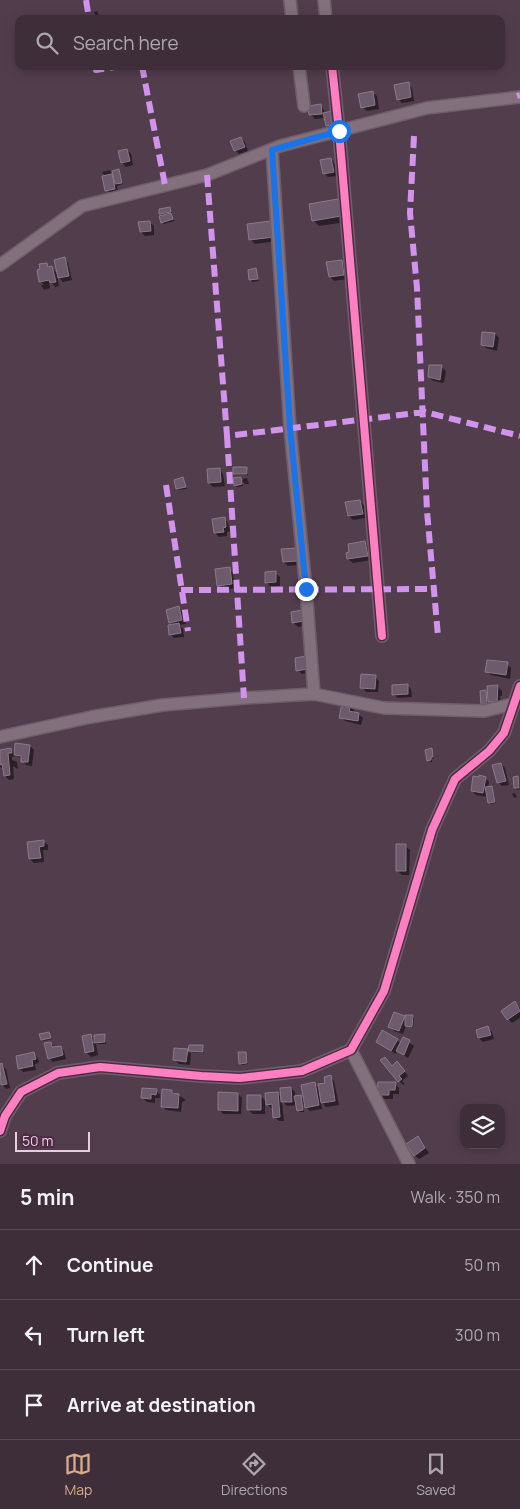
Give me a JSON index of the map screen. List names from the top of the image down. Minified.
{"scale_bar":"50 m","page":{"search":"Search here","scale":"50 m","heading":["5 min","Walk · 350 m"],"list":[["Continue","50 m"],["Turn left","300 m"],"Arrive at destination"],"nav":["Map","Directions","Saved"]}}
